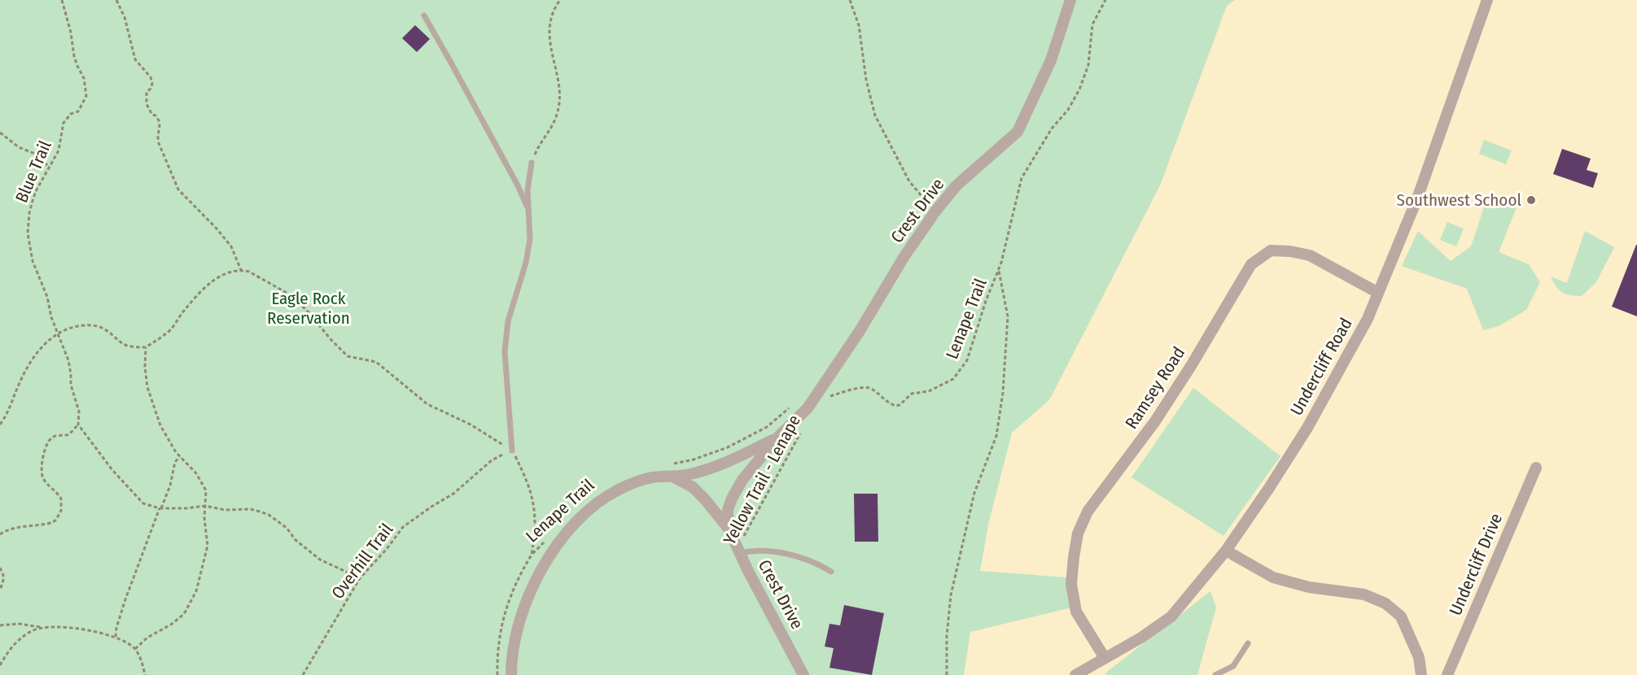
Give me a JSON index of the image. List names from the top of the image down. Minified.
{"streets":{"street":["Crest Drive","Undercliff Road","Ramsey Road","Undercliff Drive"],"path":["Blue Trail","Lenape Trail","Yellow Trail - Lenape","Overhill Trail"]},"crossings":[["Crest Drive","Lenape Trail"],["Lenape Trail","Overhill Trail"],["Undercliff Road","Ramsey Road"]],"parks":["Eagle Rock Reservation"],"places":["Southwest School"]}
